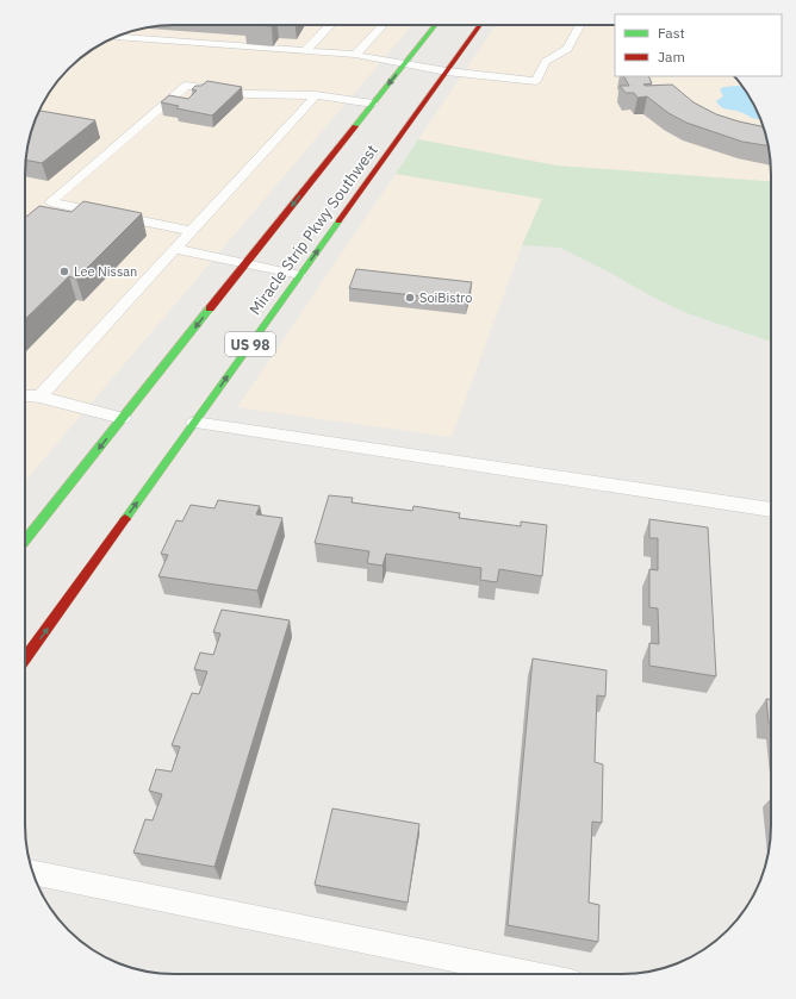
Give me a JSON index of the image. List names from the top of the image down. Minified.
{"streets":{"highway":["Miracle Strip Pkwy Southwest","US 98"]},"places":["Lee Nissan","SoiBistro"],"legend":["Fast","Jam"]}
